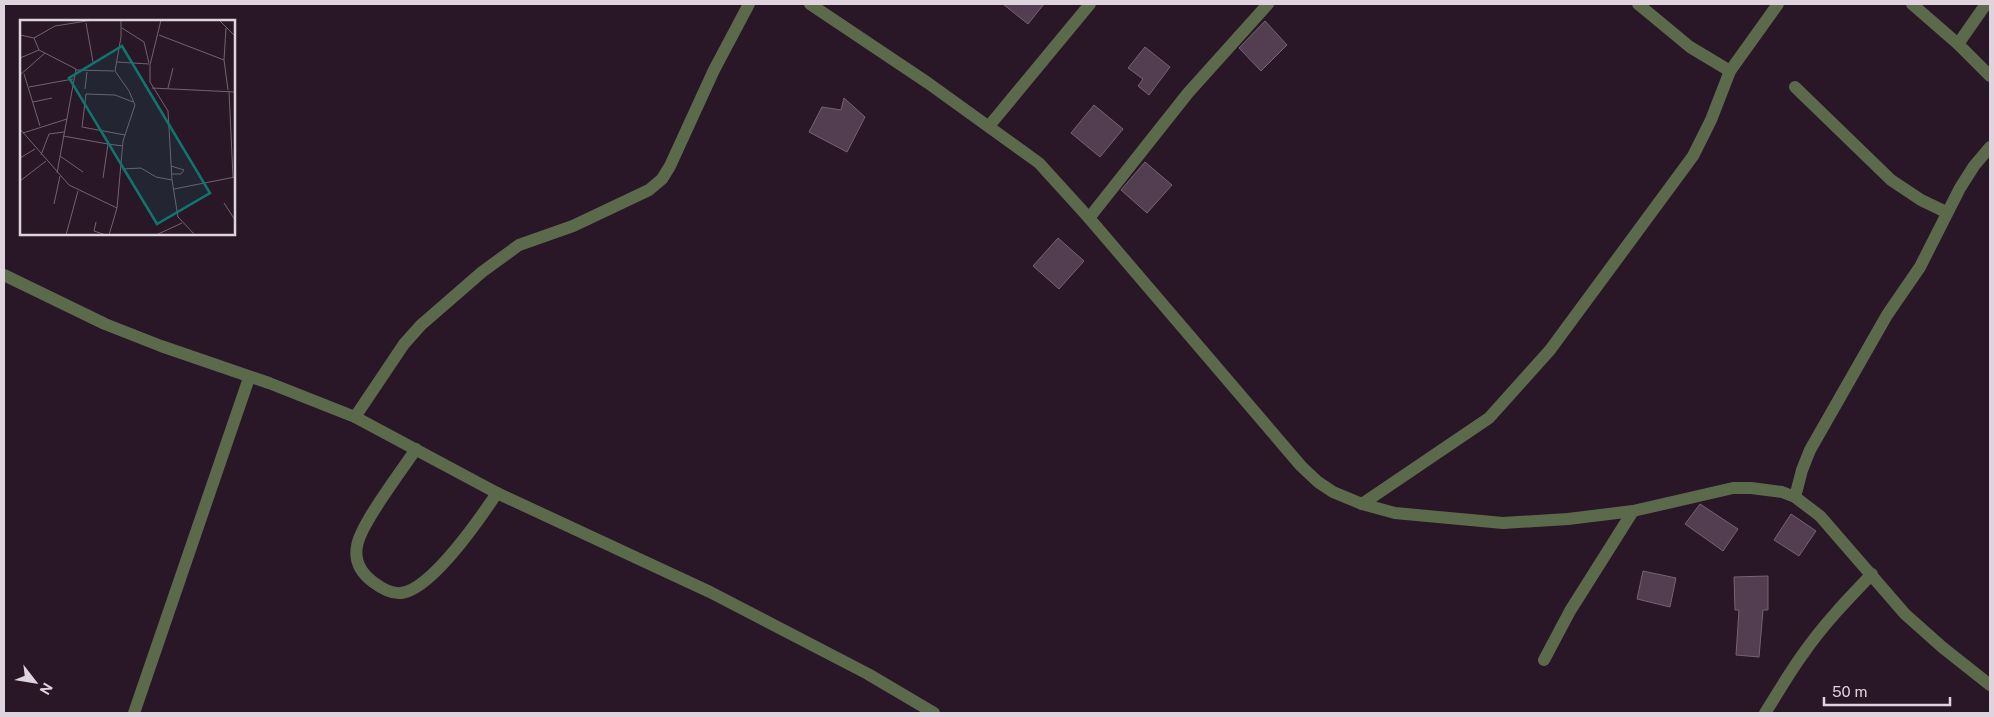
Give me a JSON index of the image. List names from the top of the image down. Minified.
{"scale_bar":"50 m","north":"bottom right"}
